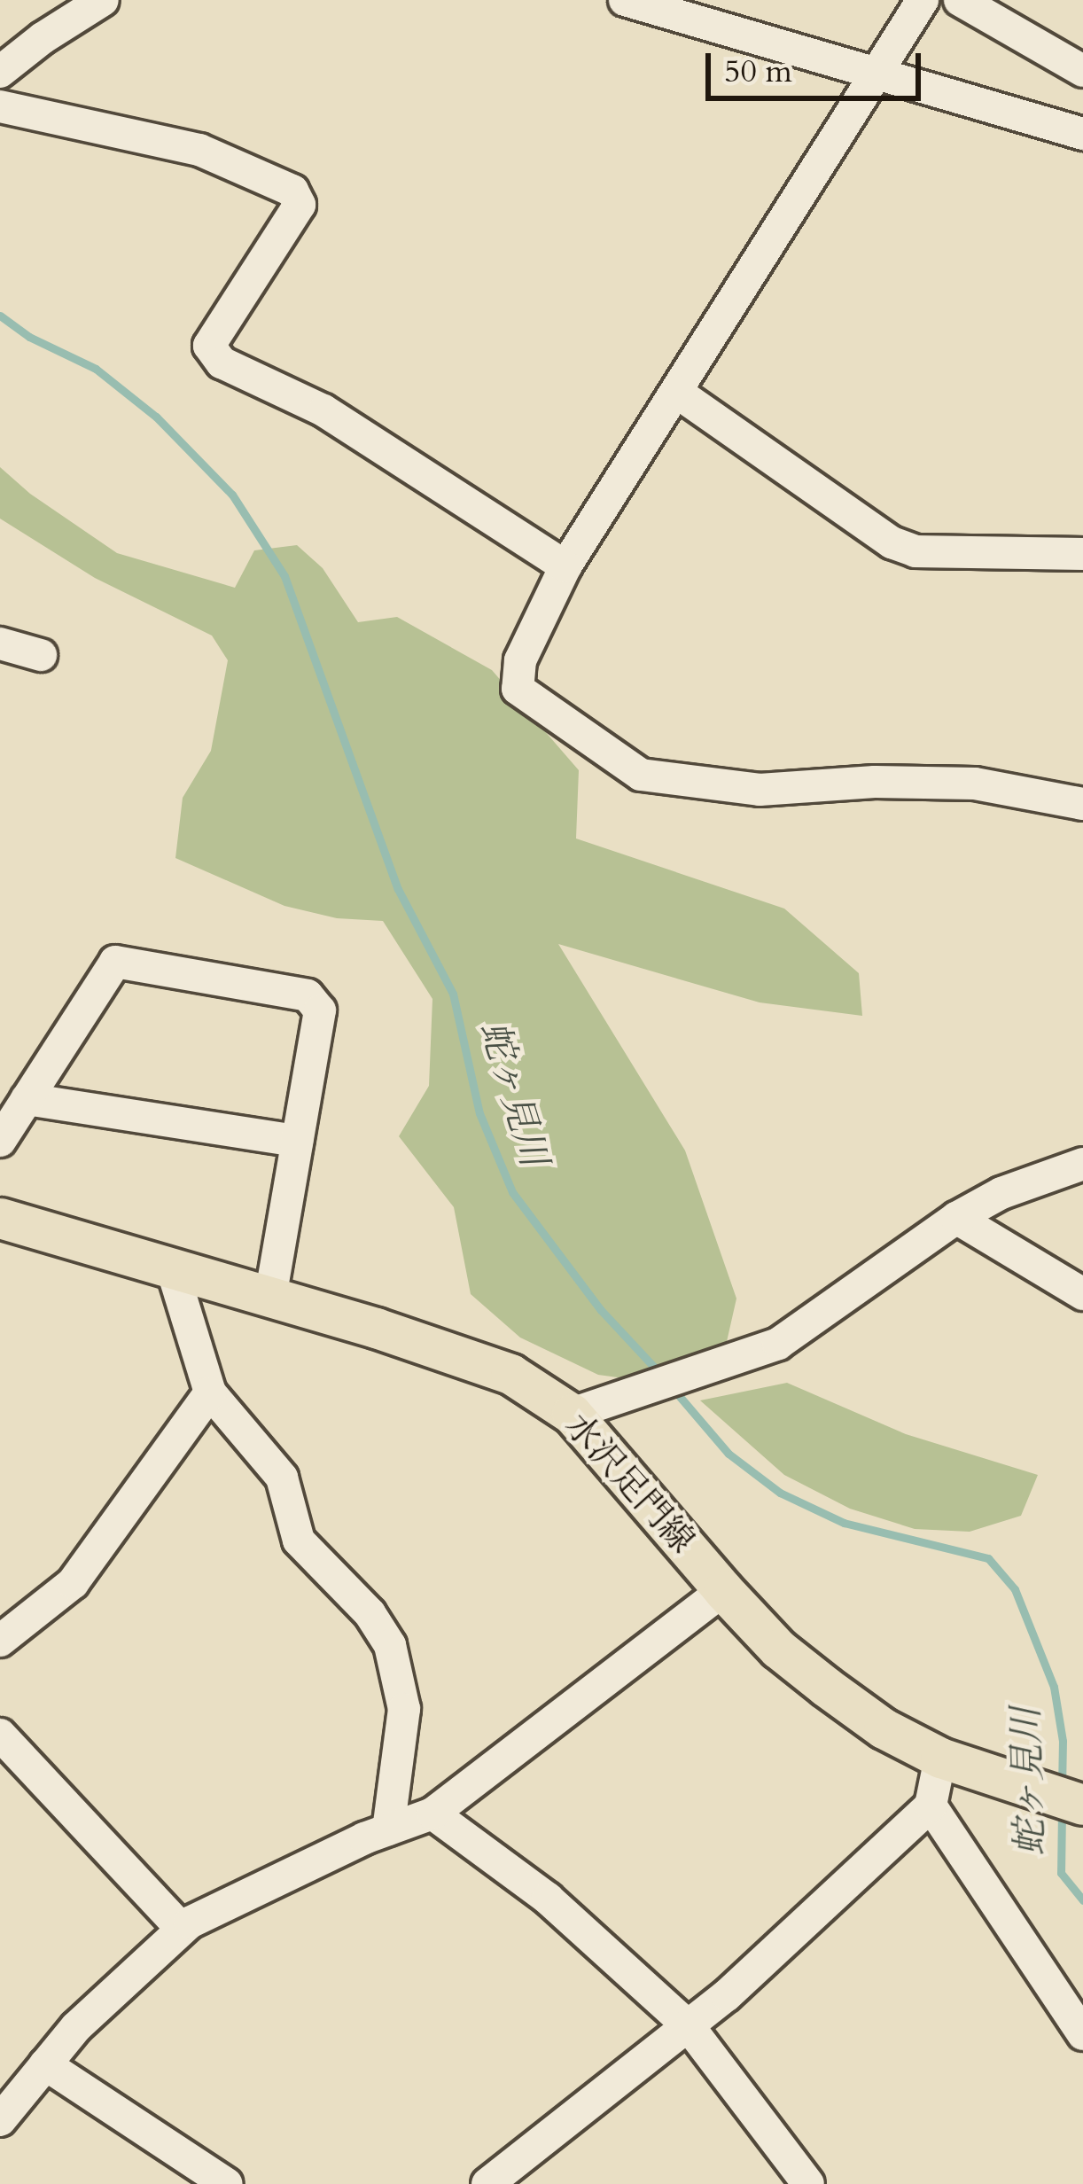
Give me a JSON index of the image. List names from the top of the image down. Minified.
{"streets":{"main road":["水沢足門線"]},"water":["蛇ヶ見川"],"scale_bar":"50 m"}
